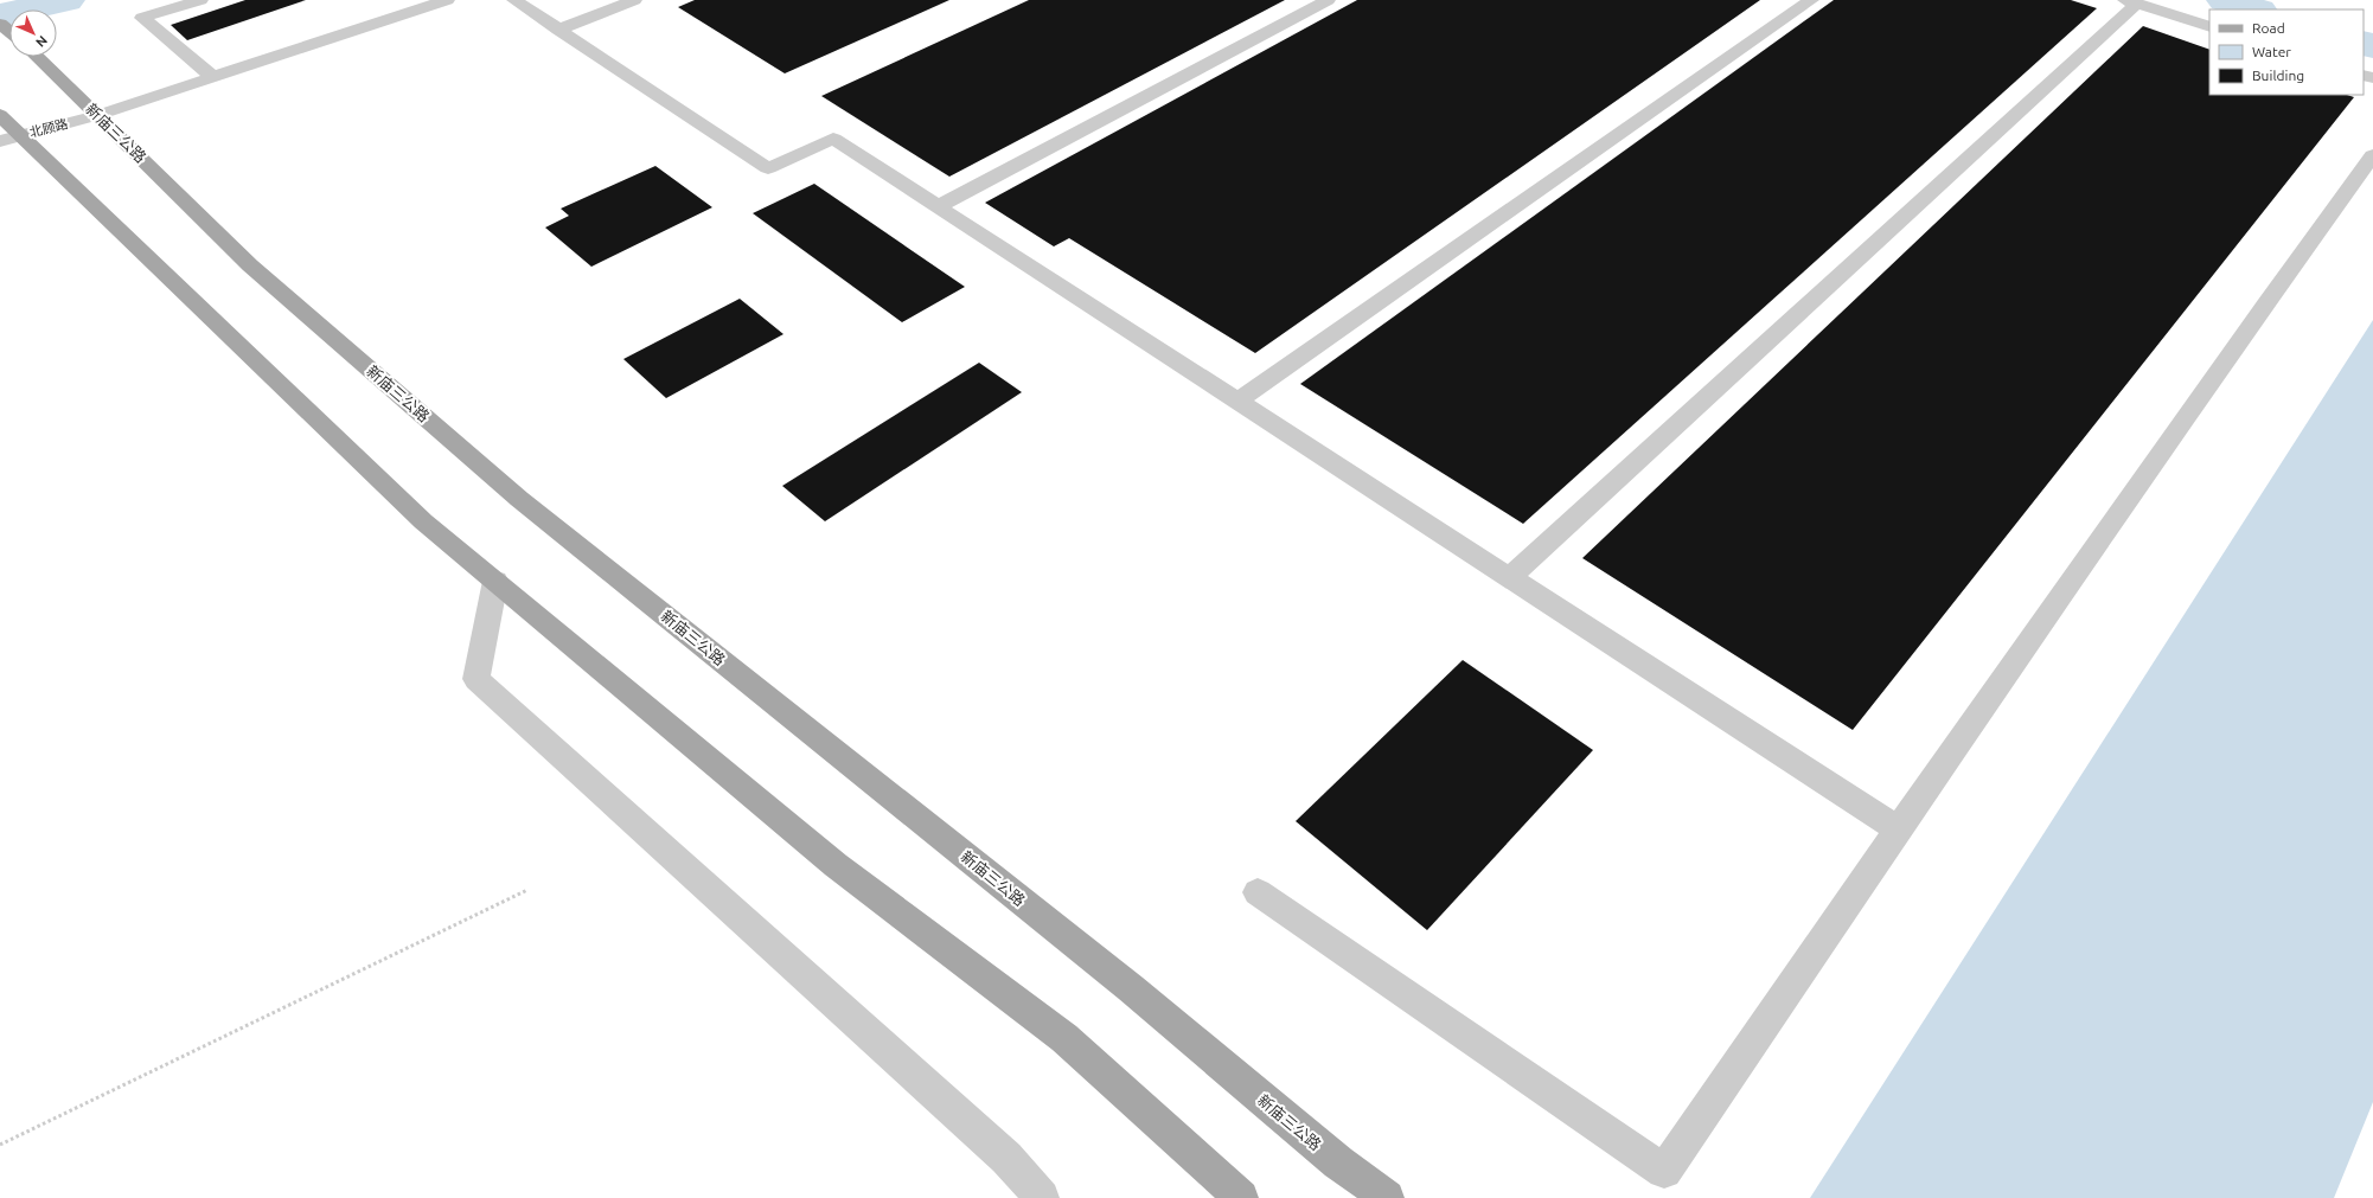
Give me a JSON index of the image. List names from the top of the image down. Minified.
{"streets":{"main road":["新庙三公路"],"street":["北顾路"]},"crossings":[["北顾路","新庙三公路"]],"legend":["Road","Water","Building"],"north":"bottom right"}
